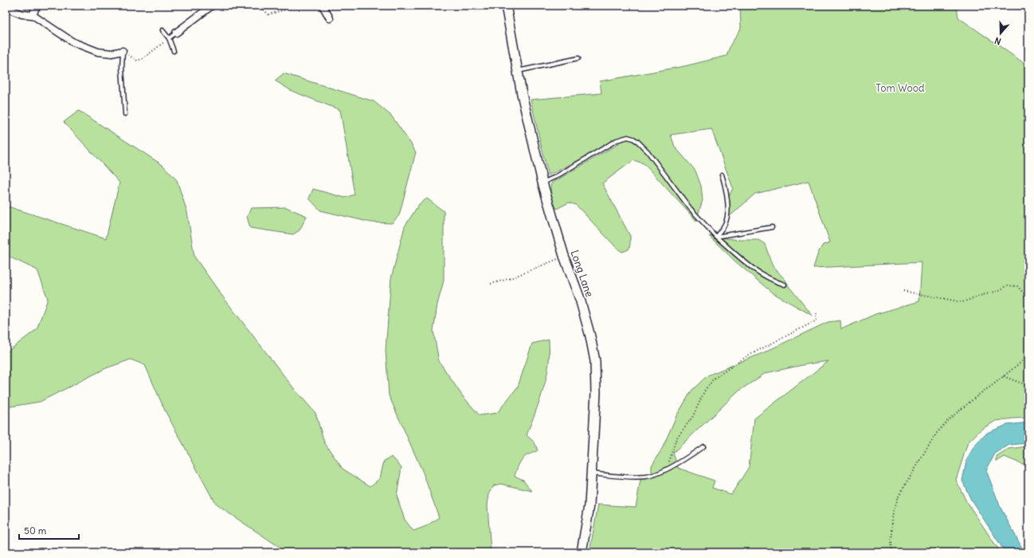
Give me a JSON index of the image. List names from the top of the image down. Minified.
{"streets":{"street":["Long Lane"]},"parks":["Tom Wood"],"scale_bar":"50 m","north":"bottom"}
